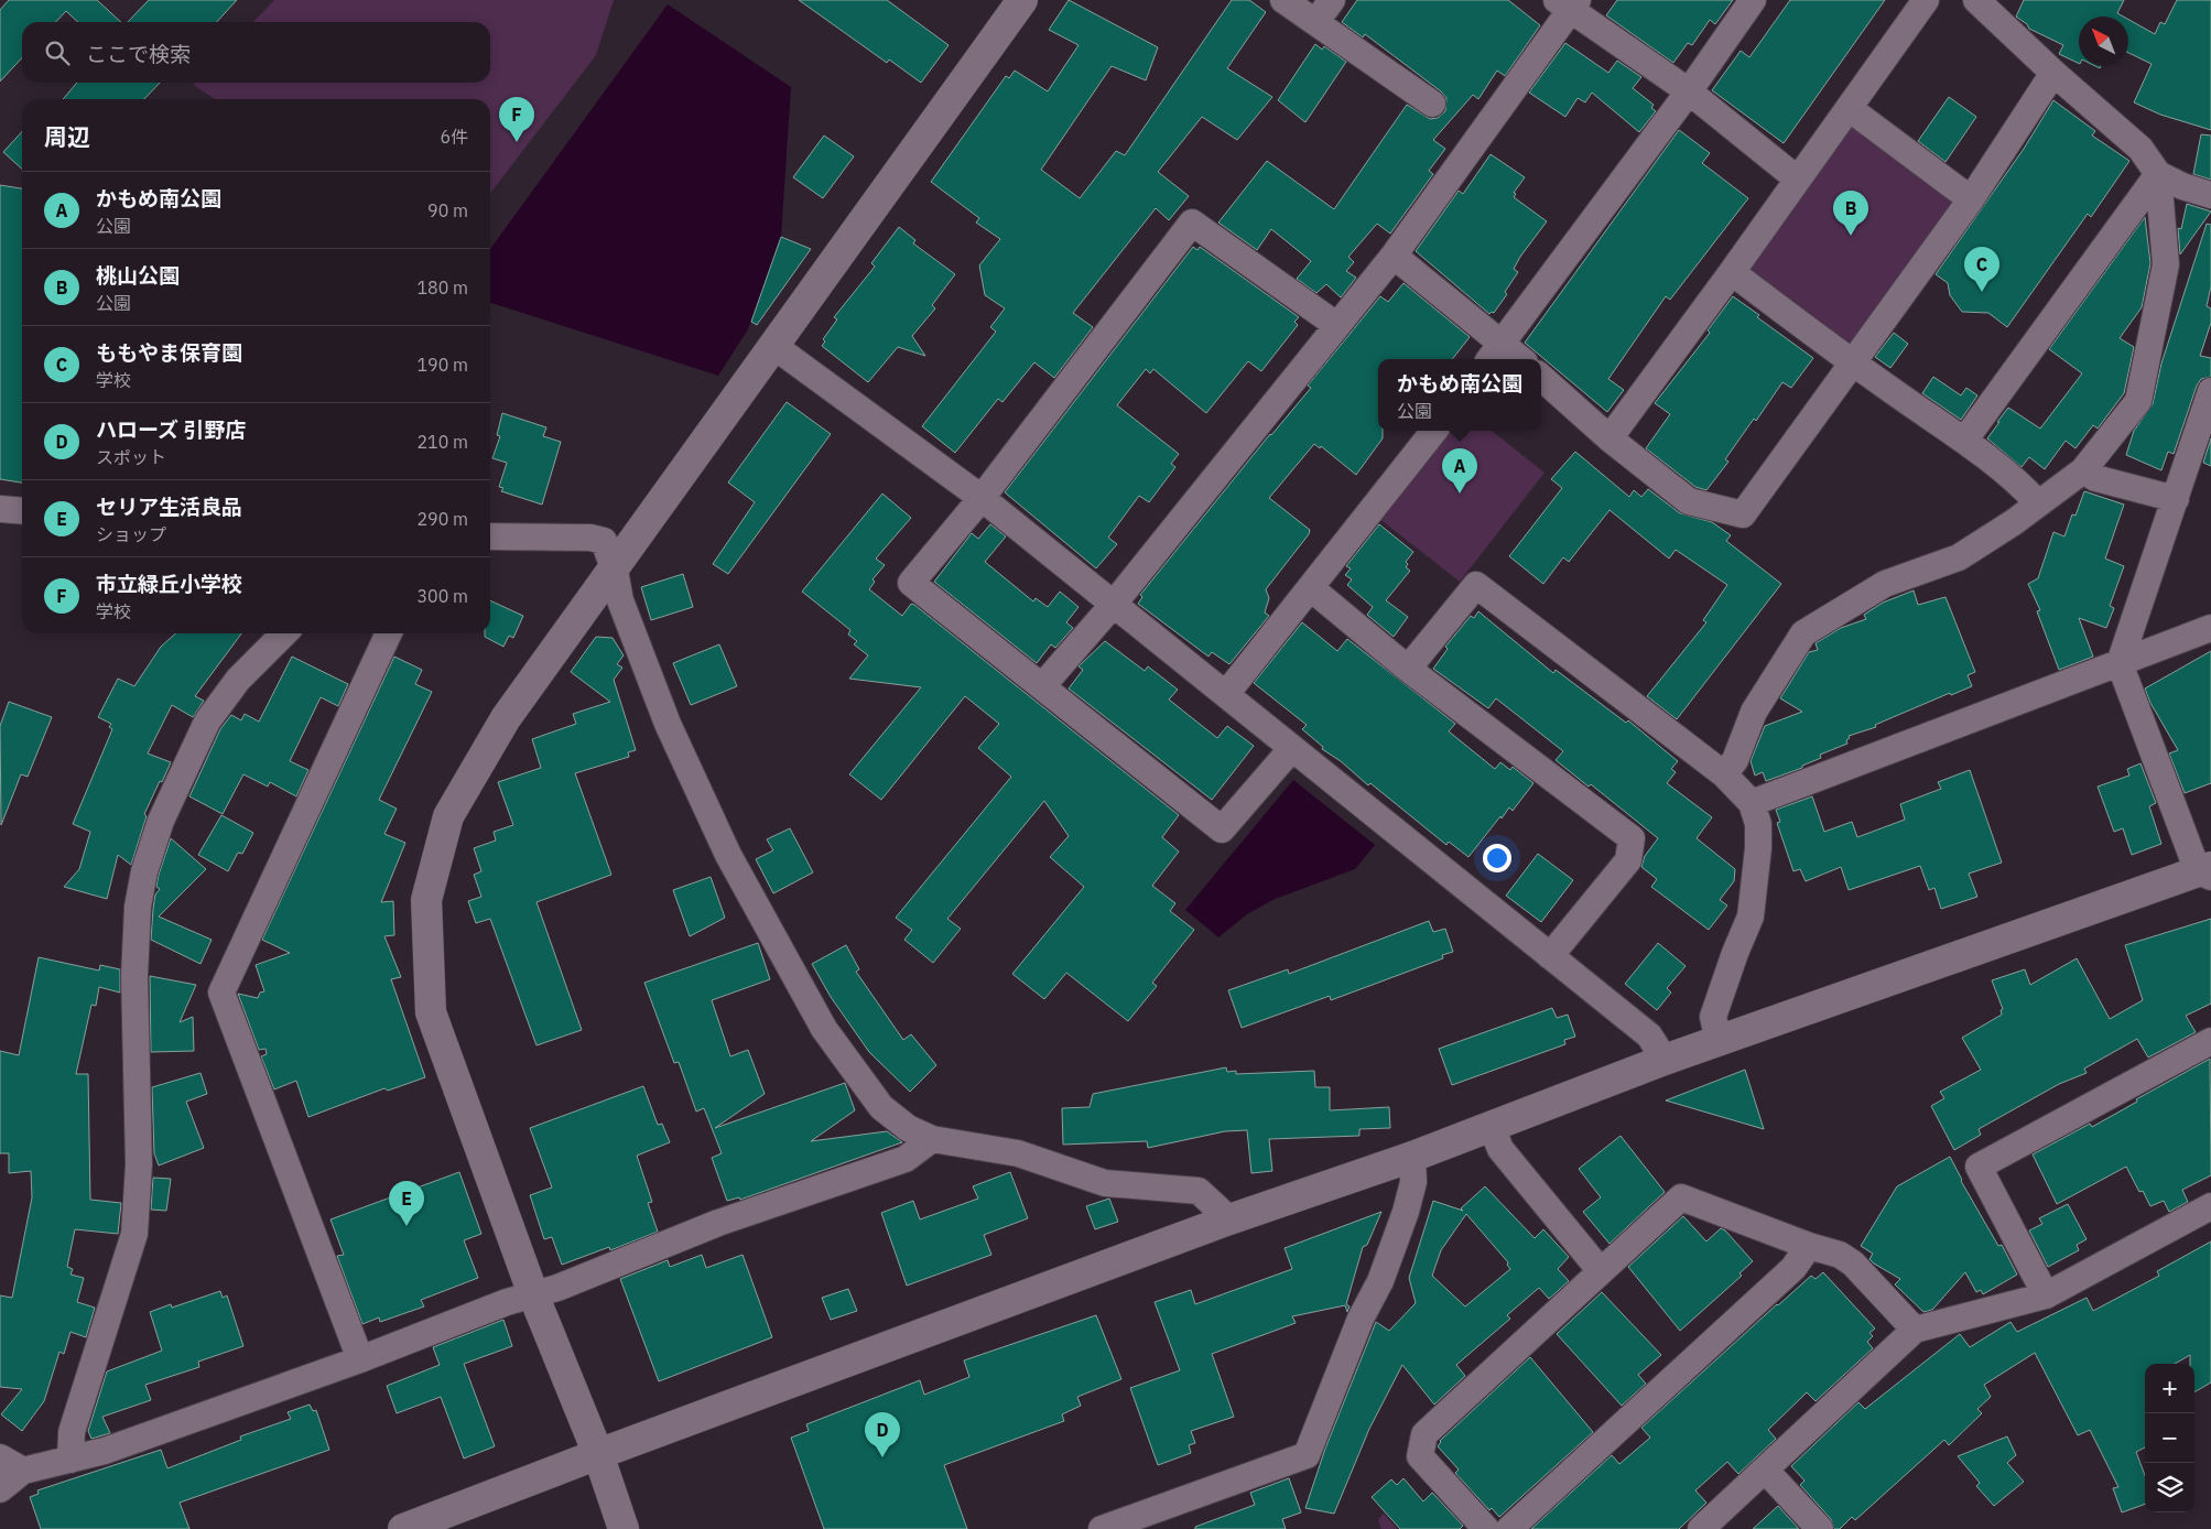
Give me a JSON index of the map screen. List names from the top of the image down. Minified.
{"north":"top left","page":{"search":"ここで検索","pins":["F","B","C","A","E","D"],"heading":["周辺","6件"],"list":[{"mark":"A","name":"かもめ南公園","note":"公園","value":"90 m"},{"mark":"B","name":"桃山公園","note":"公園","value":"180 m"},{"mark":"C","name":"ももやま保育園","note":"学校","value":"190 m"},{"mark":"D","name":"ハローズ 引野店","note":"スポット","value":"210 m"},{"mark":"E","name":"セリア生活良品","note":"ショップ","value":"290 m"},{"mark":"F","name":"市立緑丘小学校","note":"学校","value":"300 m"}],"popup":["かもめ南公園","公園"],"map_buttons":["+","−"]}}
